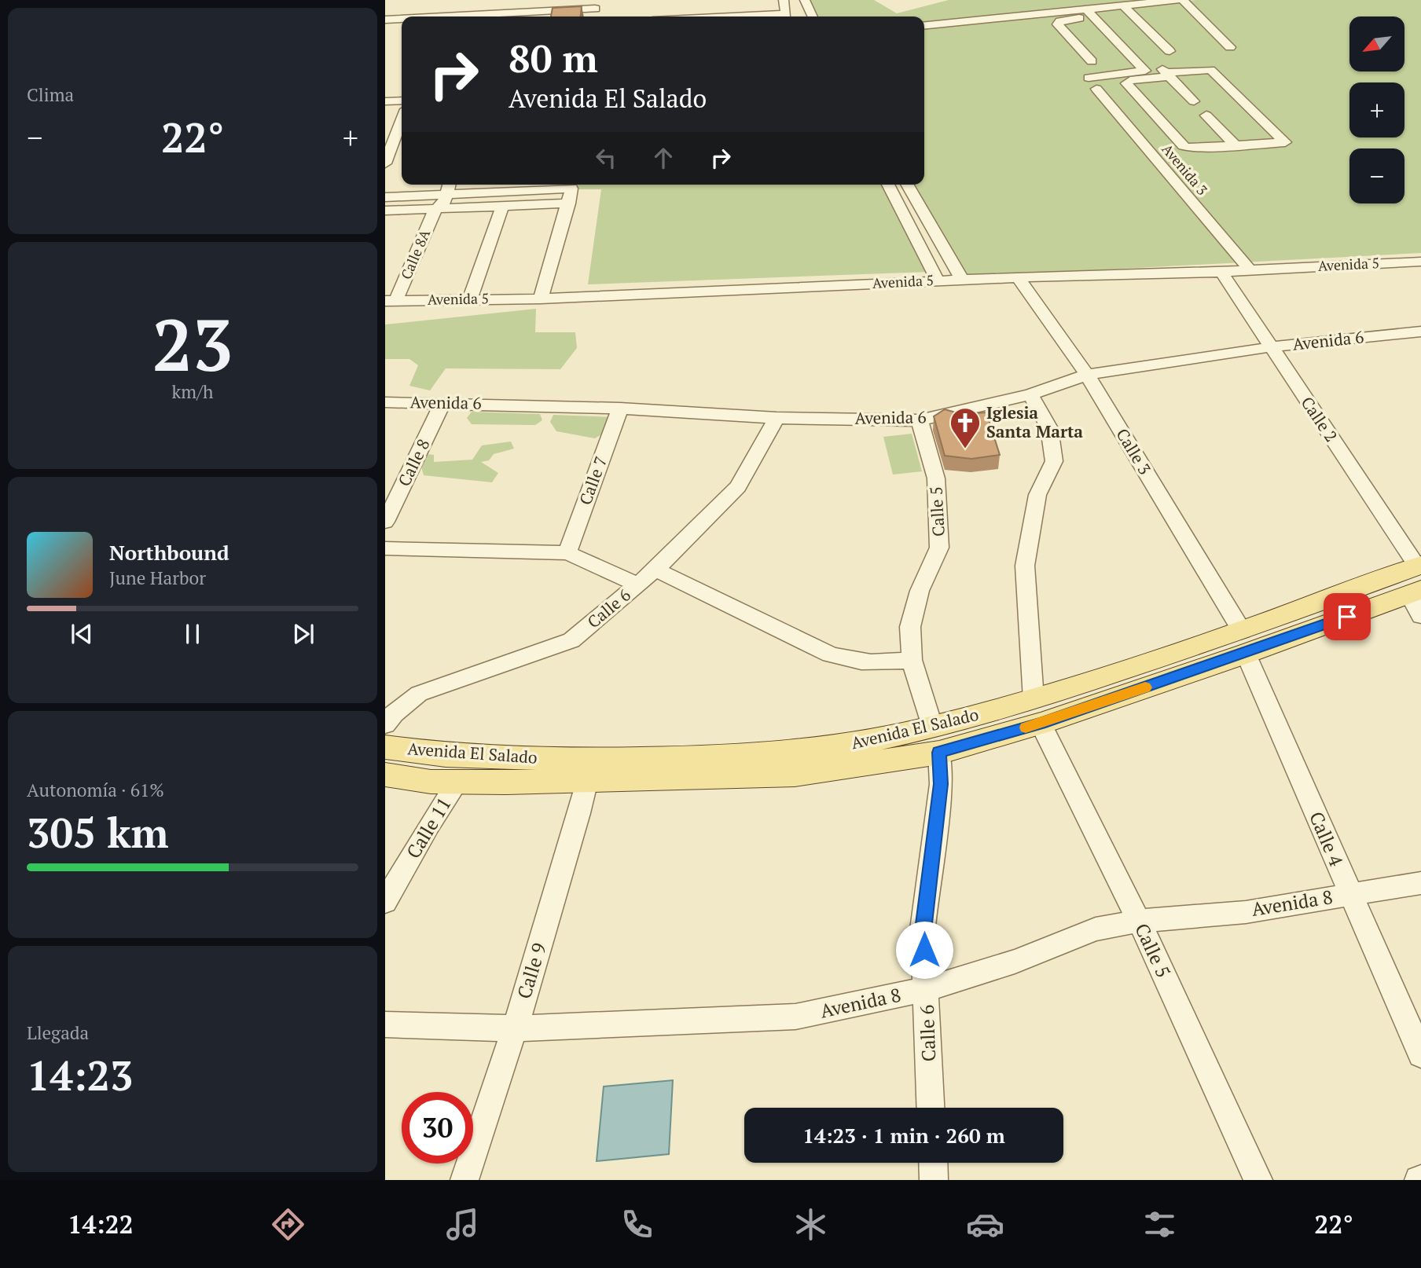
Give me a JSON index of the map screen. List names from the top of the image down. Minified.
{"streets":{"main road":["Avenida El Salado"],"street":["Avenida 3","Calle 8A","Avenida 5","Avenida 6","Calle 2","Calle 3","Calle 8","Calle 7","Calle 5","Calle 6","Calle 11","Calle 4","Avenida 8","Calle 9"]},"crossings":[["Avenida 3","Avenida 5"],["Calle 8A","Avenida 5"],["Avenida 5","Calle 2"],["Avenida 5","Calle 3"],["Avenida 6","Calle 2"],["Avenida 6","Calle 3"],["Avenida 6","Calle 8"],["Avenida 6","Calle 7"],["Avenida 6","Calle 5"],["Avenida 6","Calle 6"],["Calle 2","Avenida El Salado"],["Calle 3","Avenida El Salado"],["Calle 3","Calle 4"],["Calle 5","Calle 6"],["Calle 5","Avenida El Salado"],["Calle 5","Avenida 8"],["Calle 6","Avenida El Salado"],["Calle 6","Avenida 8"],["Avenida El Salado","Calle 11"],["Avenida El Salado","Calle 4"],["Avenida El Salado","Calle 9"],["Calle 4","Avenida 8"],["Avenida 8","Calle 9"]],"places":{"church":["Iglesia Santa Marta"]},"north":"bottom left","page":{"tile":["Clima",["23","km/h"],["Autonomía · 61%","305 km"],["Llegada","14:23"]],"map_buttons":["+","−"],"turn":["80 m","Avenida El Salado"],"heat":["−","22°","+"],"song":["Northbound","June Harbor"],"limit":"30","trip":"14:23 · 1 min · 260 m","tabs":["14:22","22°"]}}
